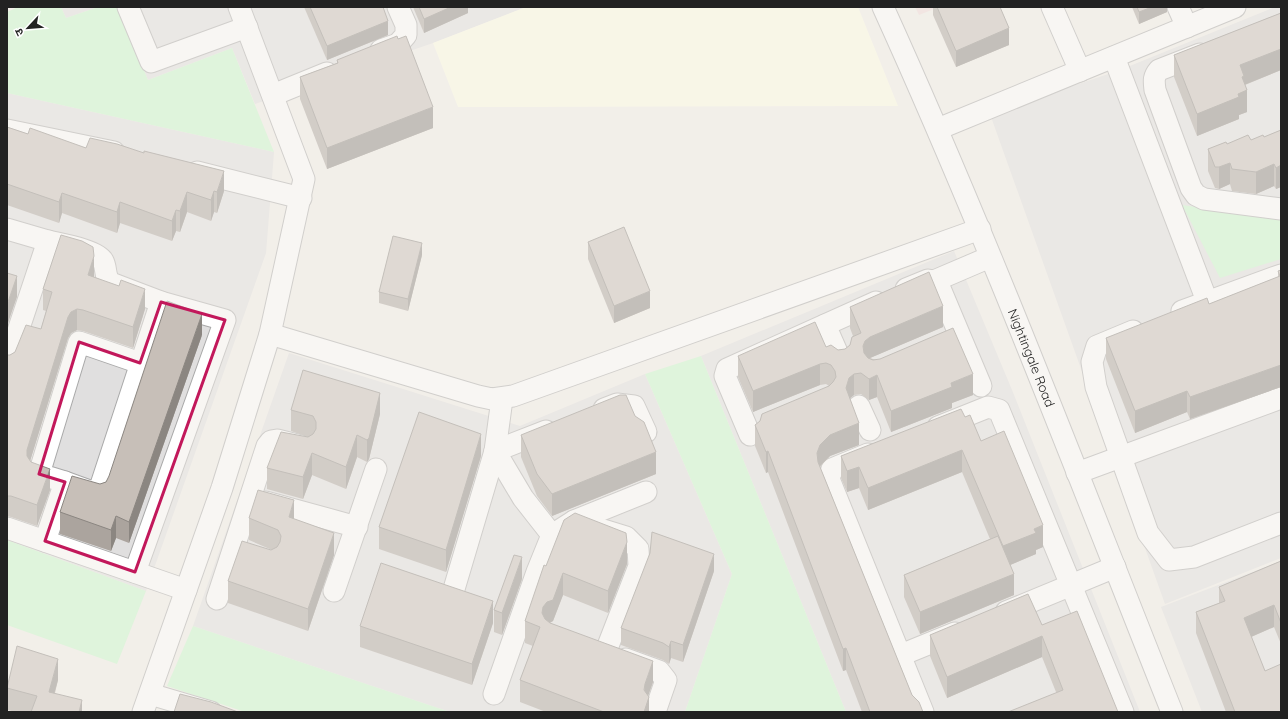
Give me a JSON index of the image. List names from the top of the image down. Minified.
{"streets":{"street":["Nightingale Road"]},"north":"bottom left"}
